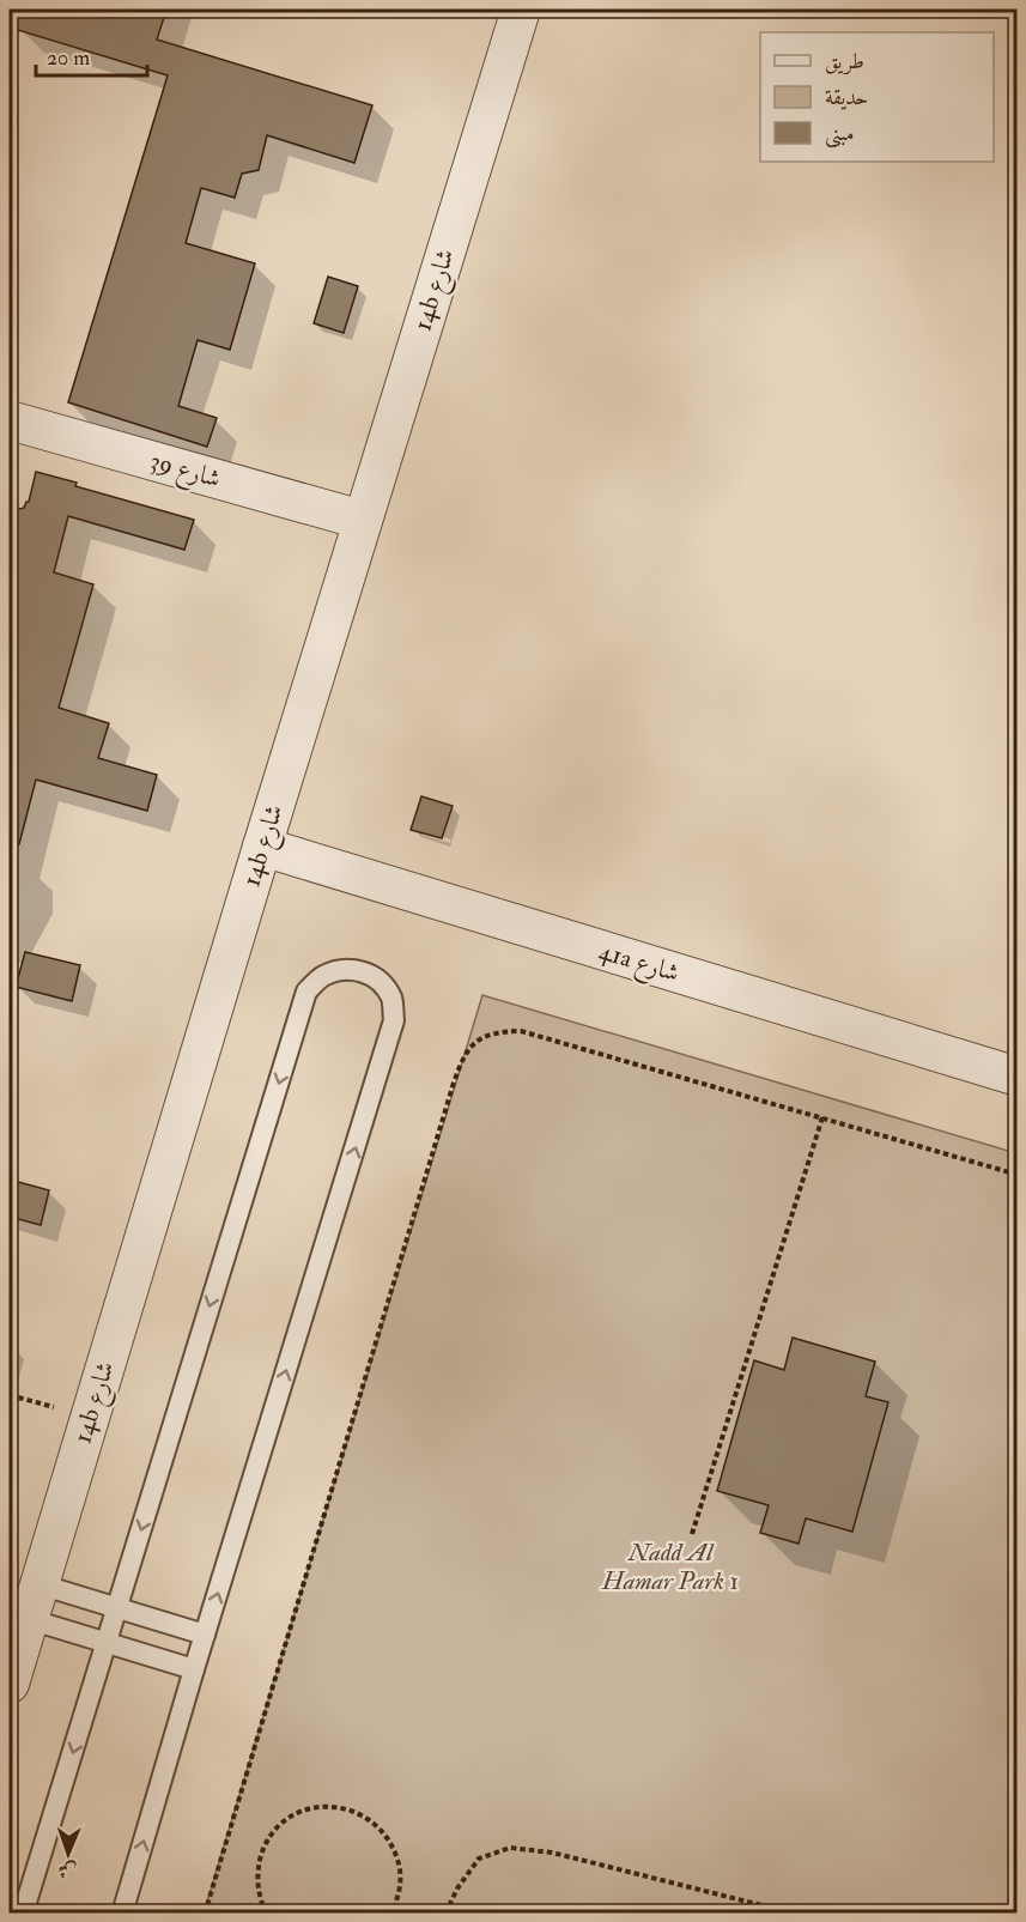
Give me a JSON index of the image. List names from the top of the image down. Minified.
{"streets":{"street":["14b شارع","شارع 39","41a شارع"]},"crossings":[["14b شارع","شارع 39"],["14b شارع","41a شارع"]],"parks":["Nadd Al Hamar Park 1"],"legend":["طريق","حديقة","مبنى"],"scale_bar":"20 m","north":"bottom"}
